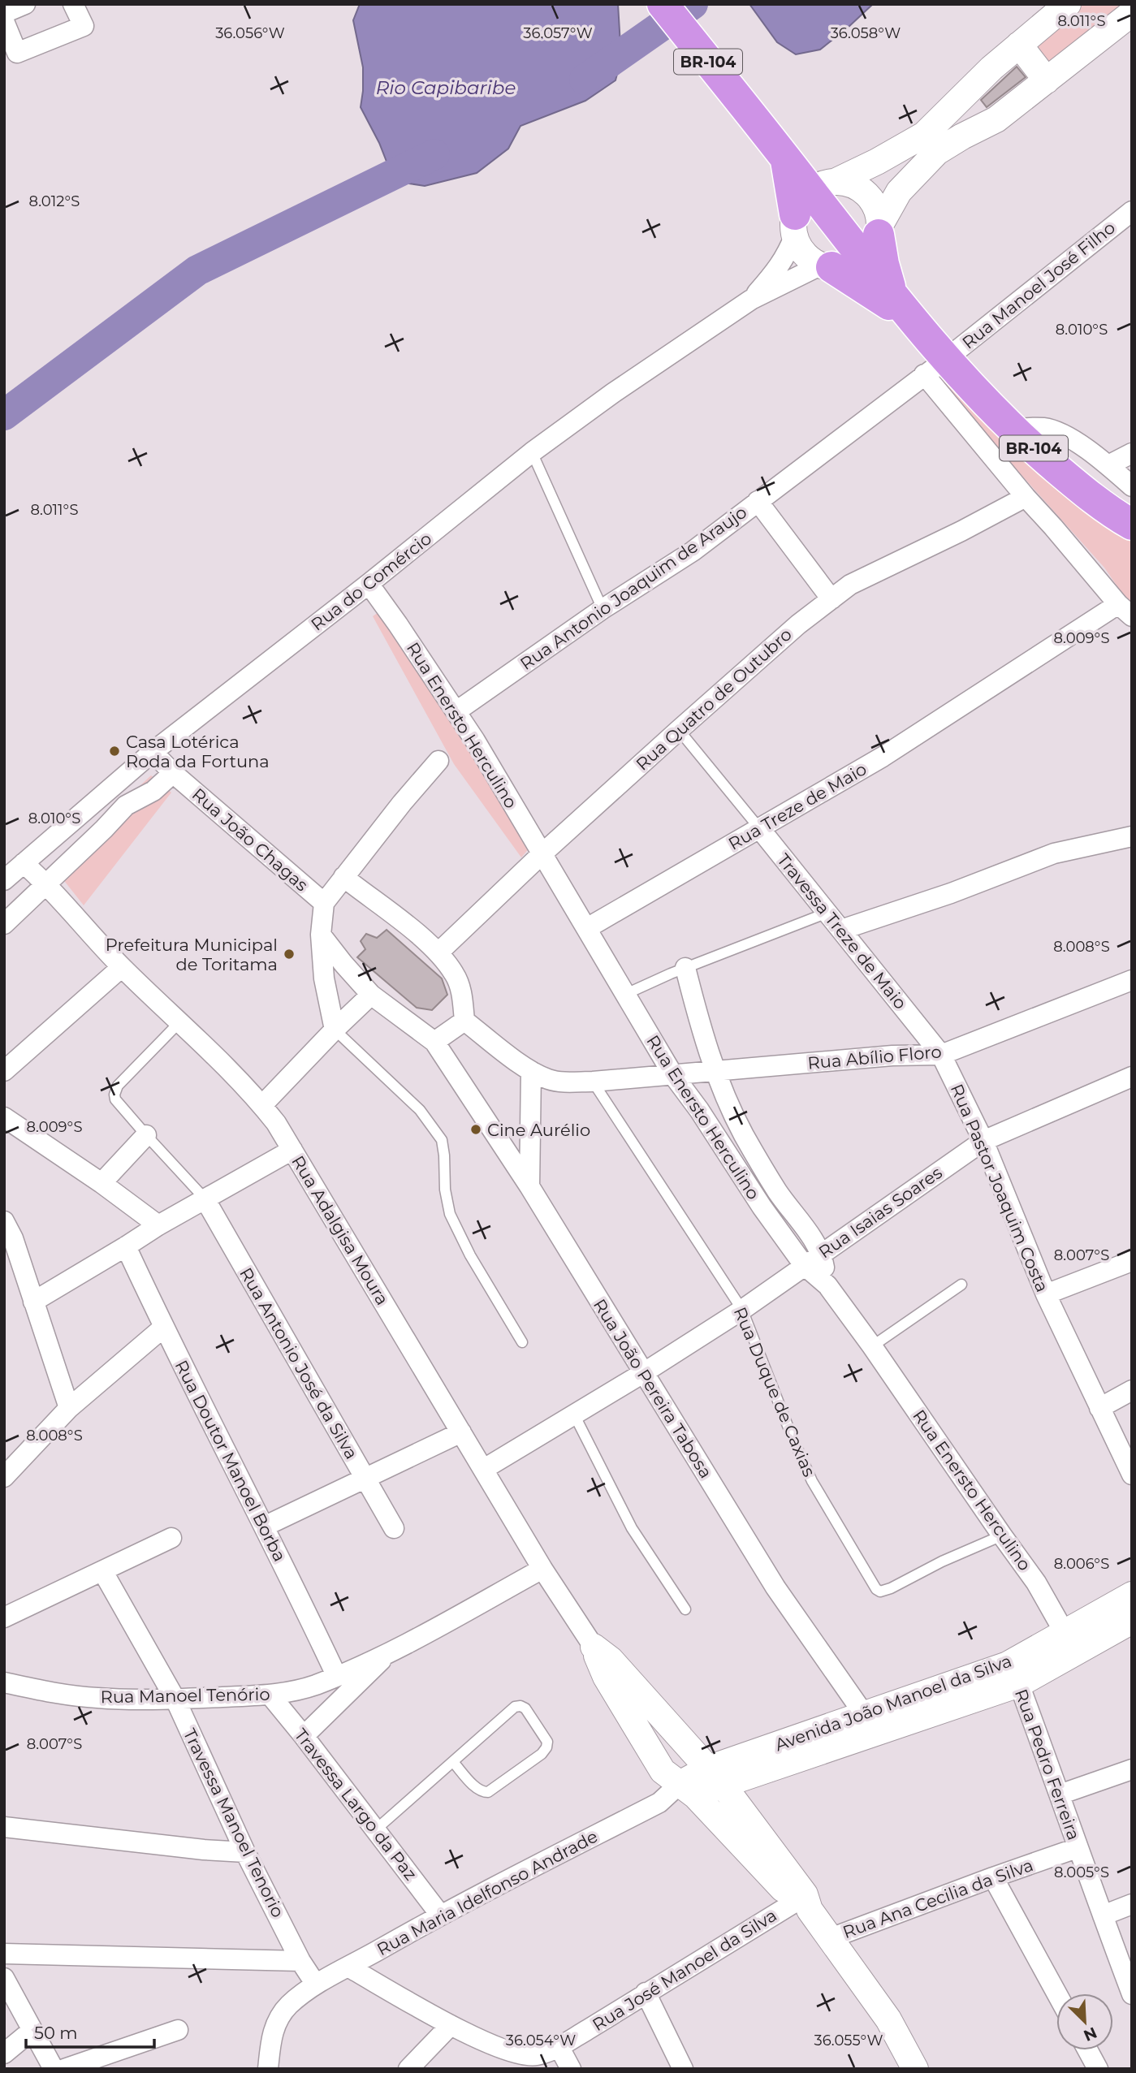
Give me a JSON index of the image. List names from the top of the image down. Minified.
{"streets":{"highway":["BR-104"],"street":["Rua Manoel José Filho","Rua do Comércio","Rua Antonio Joaquim de Araujo","Rua Quatro de Outubro","Rua Enersto Herculino","Rua Treze de Maio","Rua João Chagas","Travessa Treze de Maio","Rua Abílio Floro","Rua Pastor Joaquim Costa","Rua Isaias Soares","Rua Adalgisa Moura","Rua Antonio José da Silva","Rua João Pereira Tabosa","Rua Doutor Manoel Borba","Rua Manoel Tenório","Avenida João Manoel da Silva","Rua Pedro Ferreira","Travessa Largo da Paz","Travessa Manoel Tenorio","Rua Maria Idelfonso Andrade","Rua Ana Cecilia da Silva","Rua José Manoel da Silva"],"lane":["Rua Duque de Caxias"]},"crossings":[["BR-104","Rua Manoel José Filho"],["BR-104","Rua Antonio Joaquim de Araujo"],["Rua Manoel José Filho","Rua Antonio Joaquim de Araujo"],["Rua do Comércio","Rua Enersto Herculino"],["Rua do Comércio","Rua João Chagas"],["Rua do Comércio","Rua Adalgisa Moura"],["Rua Antonio Joaquim de Araujo","Rua Enersto Herculino"],["Rua Quatro de Outubro","Rua Enersto Herculino"],["Rua Quatro de Outubro","Travessa Treze de Maio"],["Rua Enersto Herculino","Rua Treze de Maio"],["Rua Enersto Herculino","Rua Abílio Floro"],["Rua Enersto Herculino","Rua Isaias Soares"],["Rua Enersto Herculino","Rua Duque de Caxias"],["Rua Enersto Herculino","Avenida João Manoel da Silva"],["Rua Treze de Maio","Travessa Treze de Maio"],["Travessa Treze de Maio","Rua Abílio Floro"],["Travessa Treze de Maio","Rua Pastor Joaquim Costa"],["Rua Abílio Floro","Rua Pastor Joaquim Costa"],["Rua Abílio Floro","Rua Duque de Caxias"],["Rua Pastor Joaquim Costa","Rua Isaias Soares"],["Rua Isaias Soares","Rua Adalgisa Moura"],["Rua Isaias Soares","Rua João Pereira Tabosa"],["Rua Isaias Soares","Rua Duque de Caxias"],["Rua Adalgisa Moura","Rua Manoel Tenório"],["Rua João Pereira Tabosa","Avenida João Manoel da Silva"],["Rua Doutor Manoel Borba","Rua Manoel Tenório"],["Rua Manoel Tenório","Travessa Largo da Paz"],["Rua Manoel Tenório","Travessa Manoel Tenorio"],["Avenida João Manoel da Silva","Rua Pedro Ferreira"],["Avenida João Manoel da Silva","Rua Maria Idelfonso Andrade"],["Rua Pedro Ferreira","Rua Ana Cecilia da Silva"],["Travessa Largo da Paz","Rua Maria Idelfonso Andrade"],["Travessa Manoel Tenorio","Rua Maria Idelfonso Andrade"],["Rua Maria Idelfonso Andrade","Rua José Manoel da Silva"]],"water":["Rio Capibaribe"],"places":["Casa Lotérica Roda da Fortuna","Prefeitura Municipal de Toritama","Cine Aurélio"],"scale_bar":"50 m","north":"bottom right","coordinates":["8.011°S","36.056°W","36.057°W","36.058°W","8.012°S","8.010°S","8.009°S","8.008°S","8.007°S","8.006°S","8.005°S","36.054°W","36.055°W"]}
